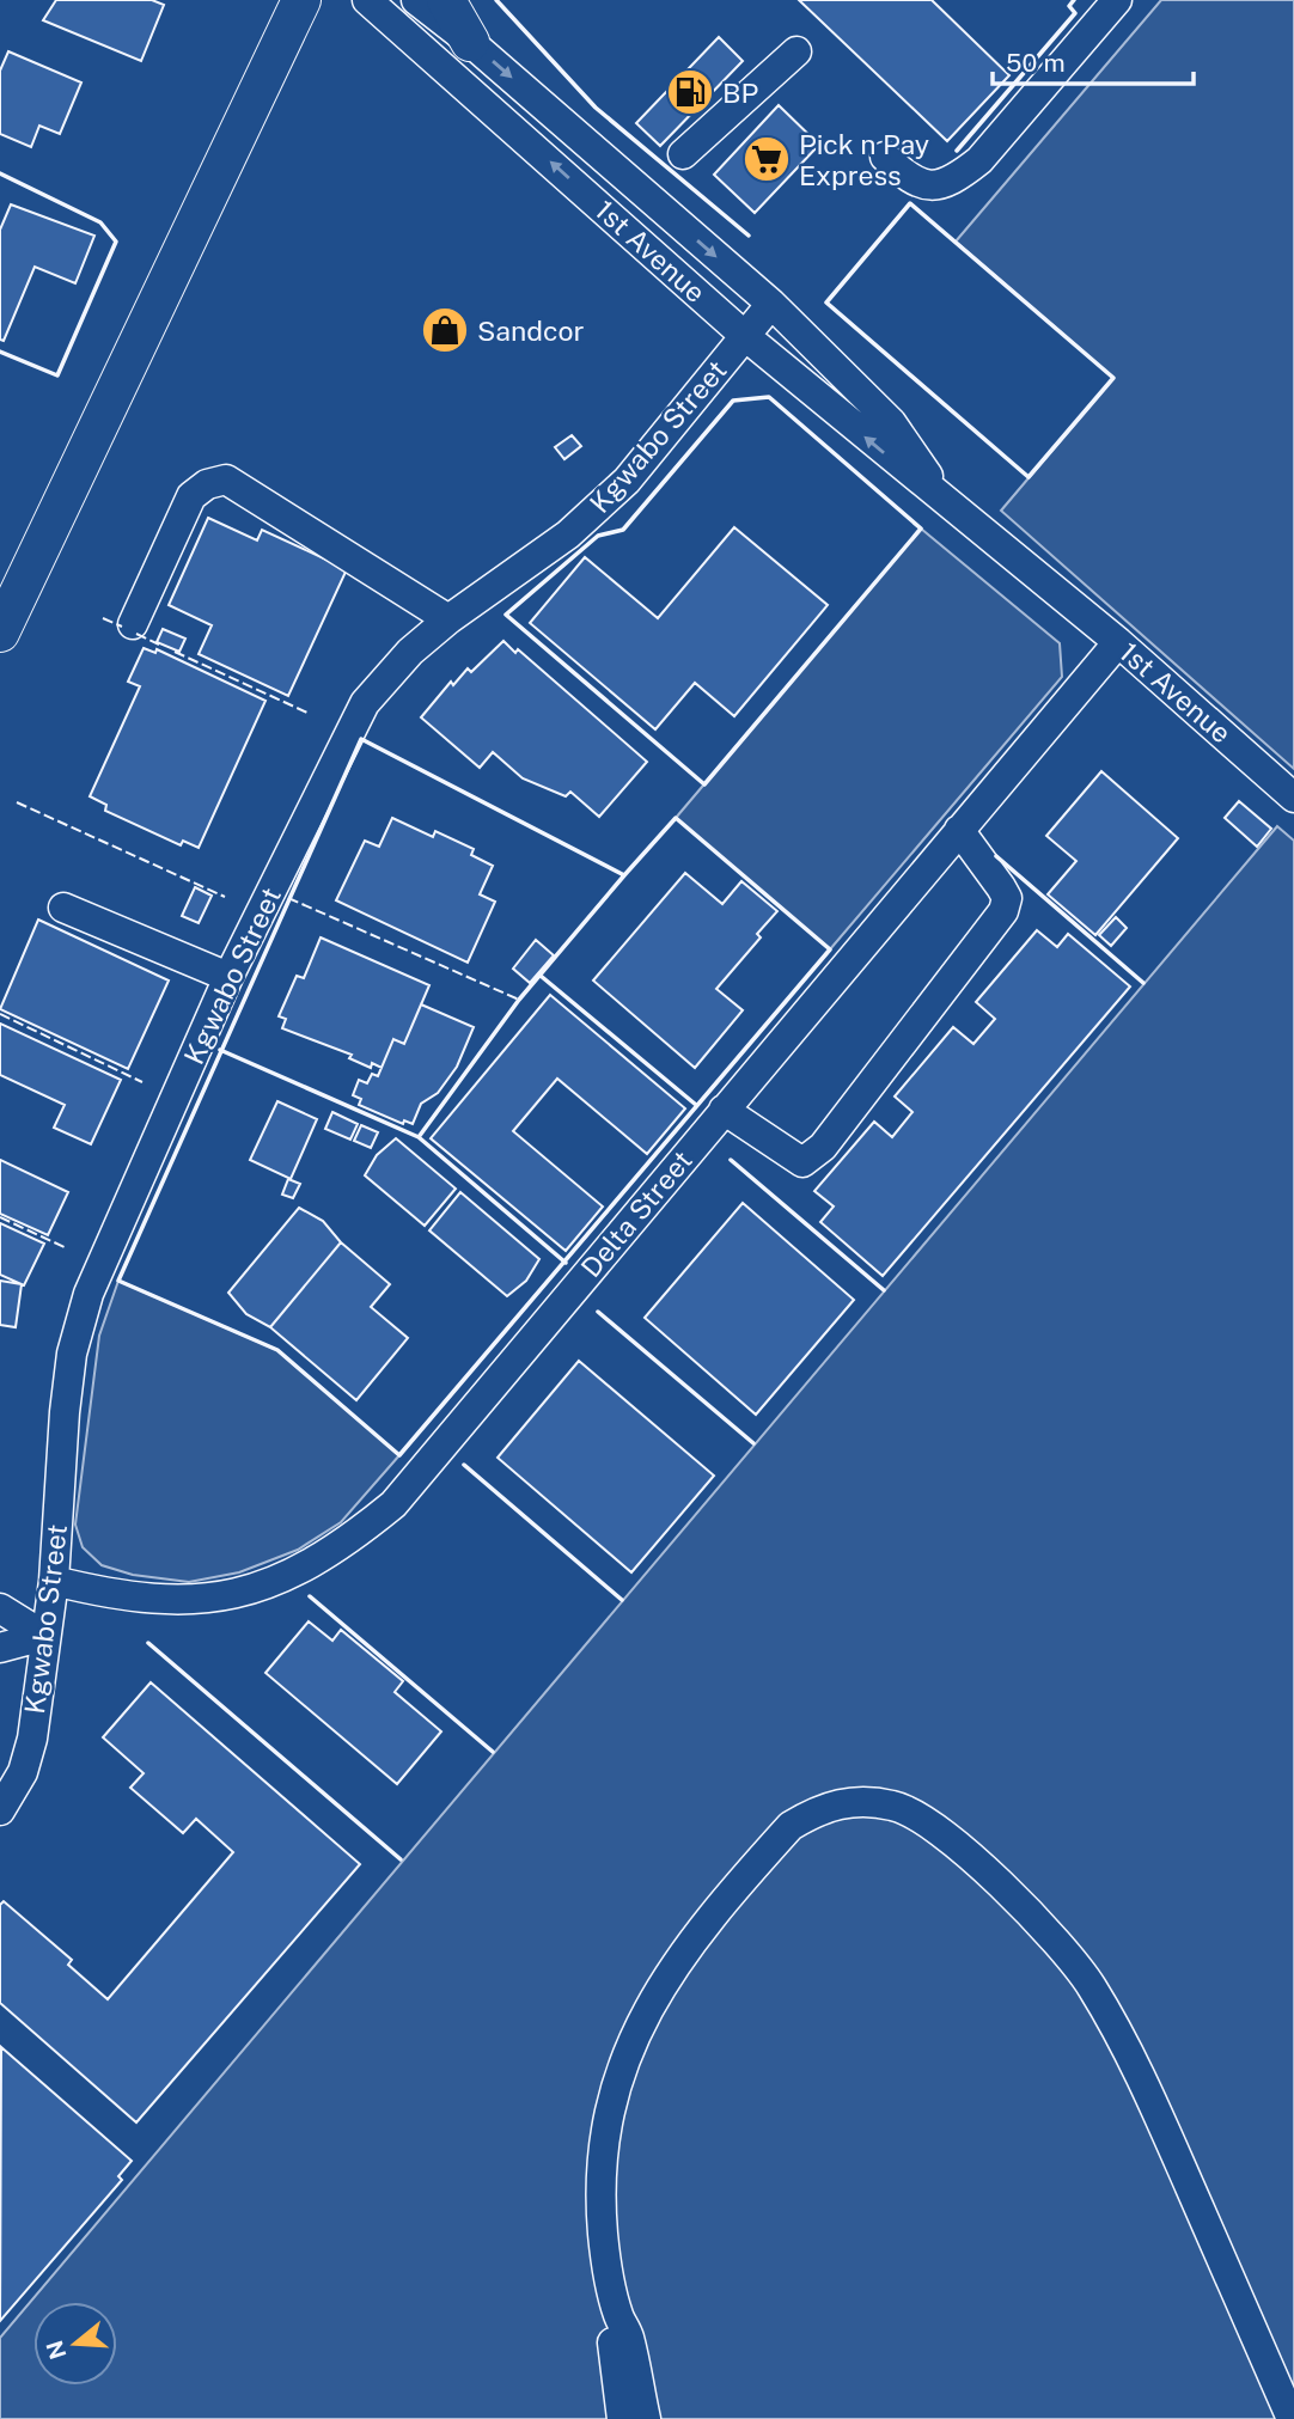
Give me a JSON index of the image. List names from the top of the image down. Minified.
{"streets":{"street":["1st Avenue","Kgwabo Street","Delta Street"]},"crossings":[["1st Avenue","Kgwabo Street"],["1st Avenue","Delta Street"],["Kgwabo Street","Delta Street"]],"places":{"fuel station":["BP"],"supermarket":["Pick n Pay Express"],"shop":["Sandcor"]},"scale_bar":"50 m","north":"left"}
